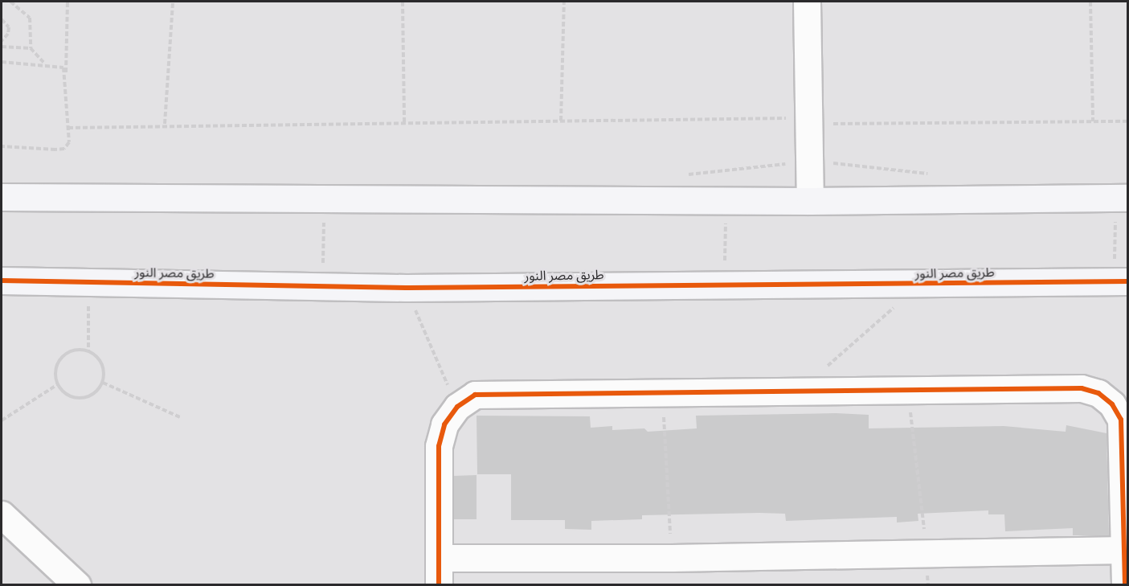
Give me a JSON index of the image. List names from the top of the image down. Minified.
{"streets":{"street":["طريق مصر النور"]}}
